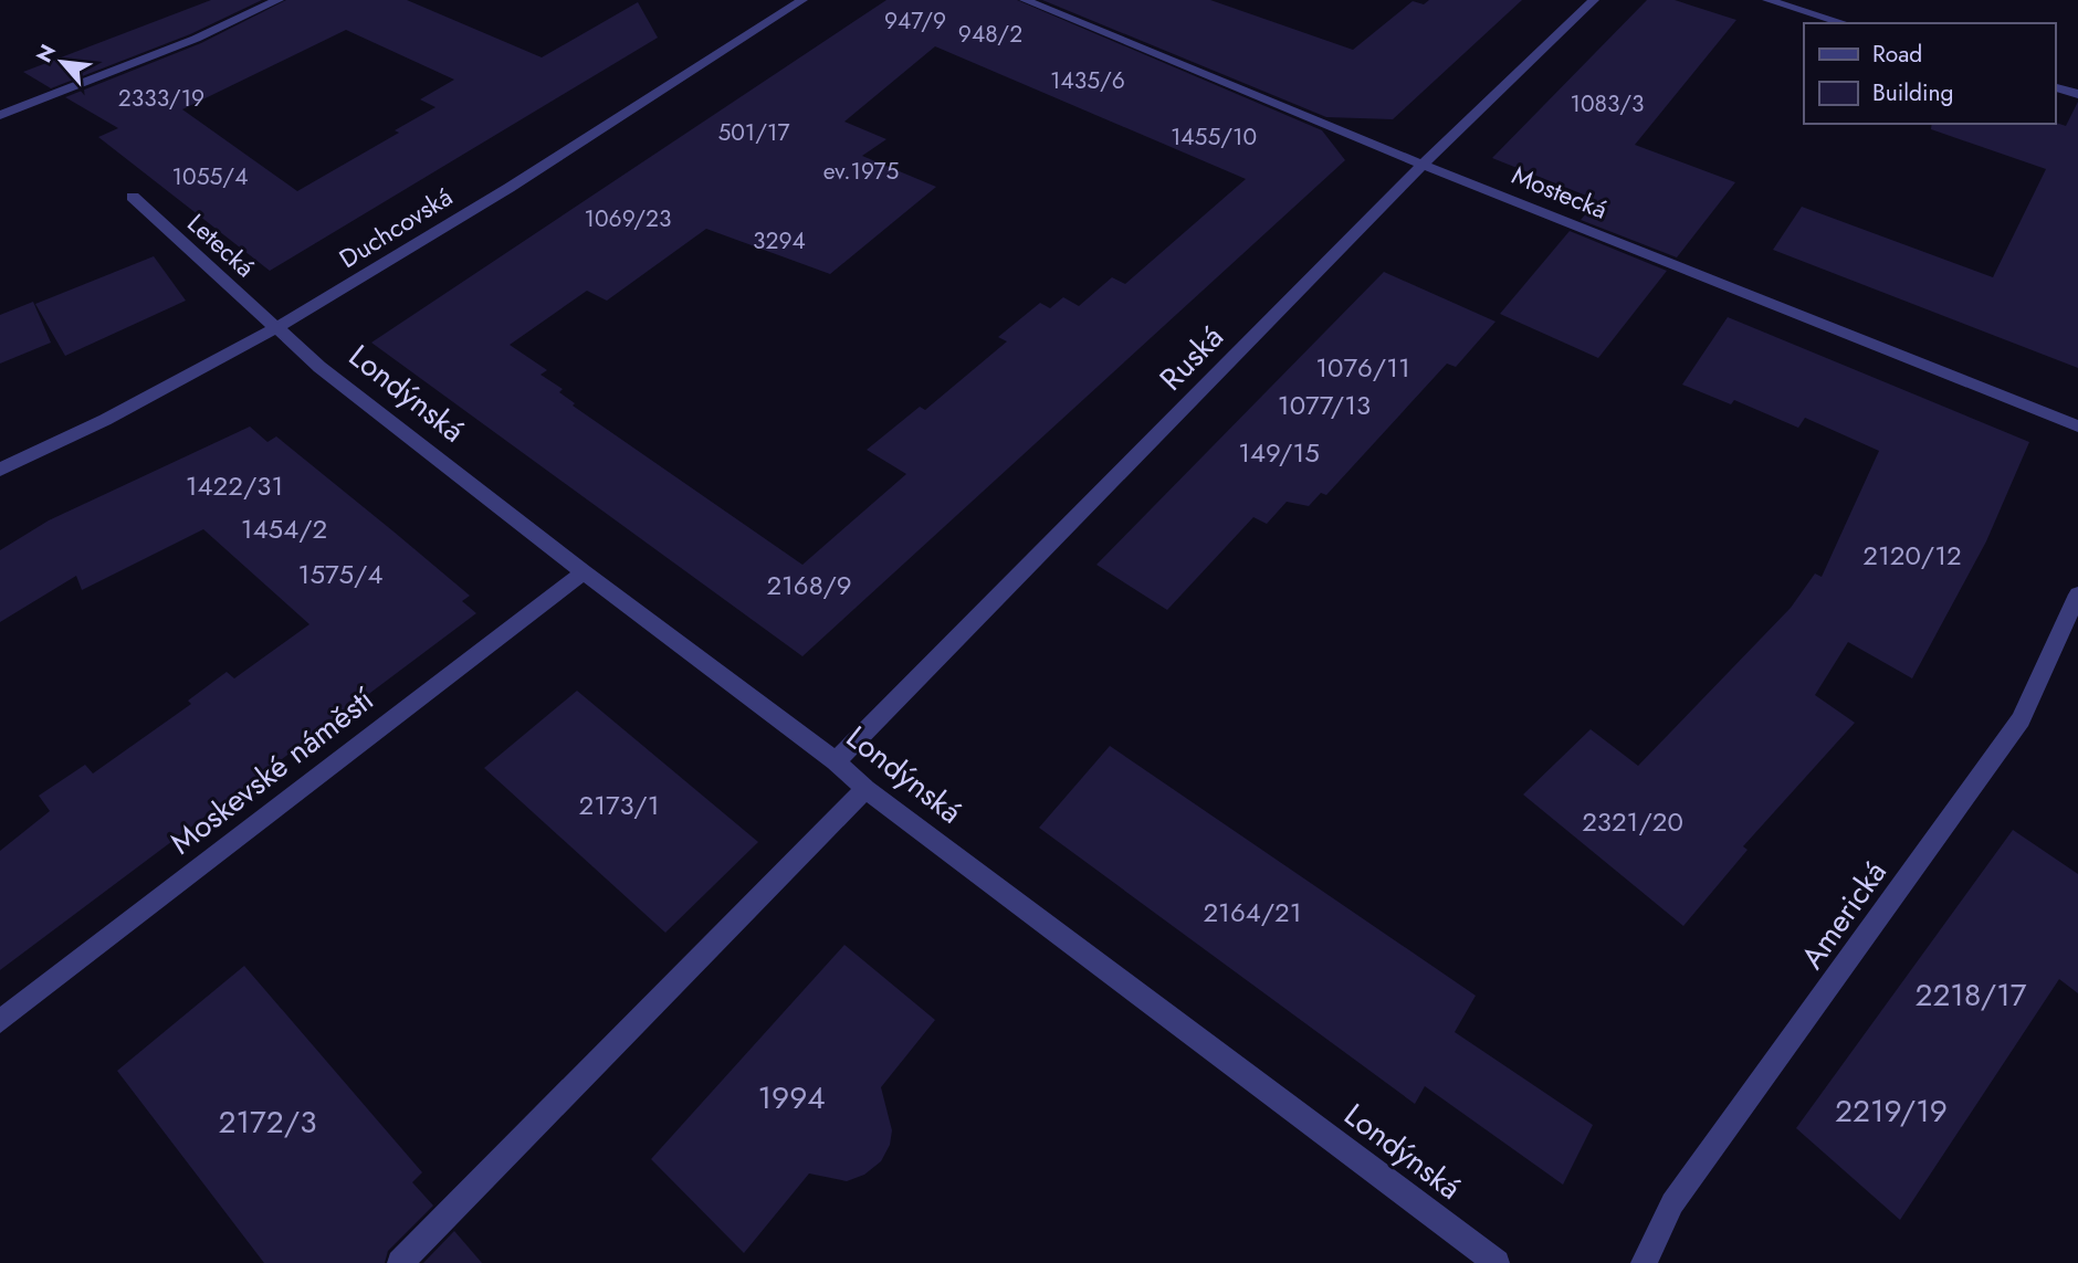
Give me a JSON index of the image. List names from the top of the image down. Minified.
{"streets":{"street":["Mostecká","Duchcovská","Letecká","Ruská","Londýnská","Moskevské náměstí","Americká"]},"crossings":[["Mostecká","Ruská"],["Duchcovská","Letecká"],["Duchcovská","Londýnská"],["Letecká","Londýnská"],["Ruská","Londýnská"],["Londýnská","Moskevské náměstí"]],"house_numbers":["947/9","948/2","1435/6","2333/19","1083/3","501/17","1455/10","ev.1975","1055/4","1069/23","3294","1076/11","1077/13","149/15","1422/31","1454/2","2120/12","1575/4","2168/9","2173/1","2321/20","2164/21","2218/17","1994","2219/19","2172/3"],"legend":["Road","Building"],"north":"top left"}
